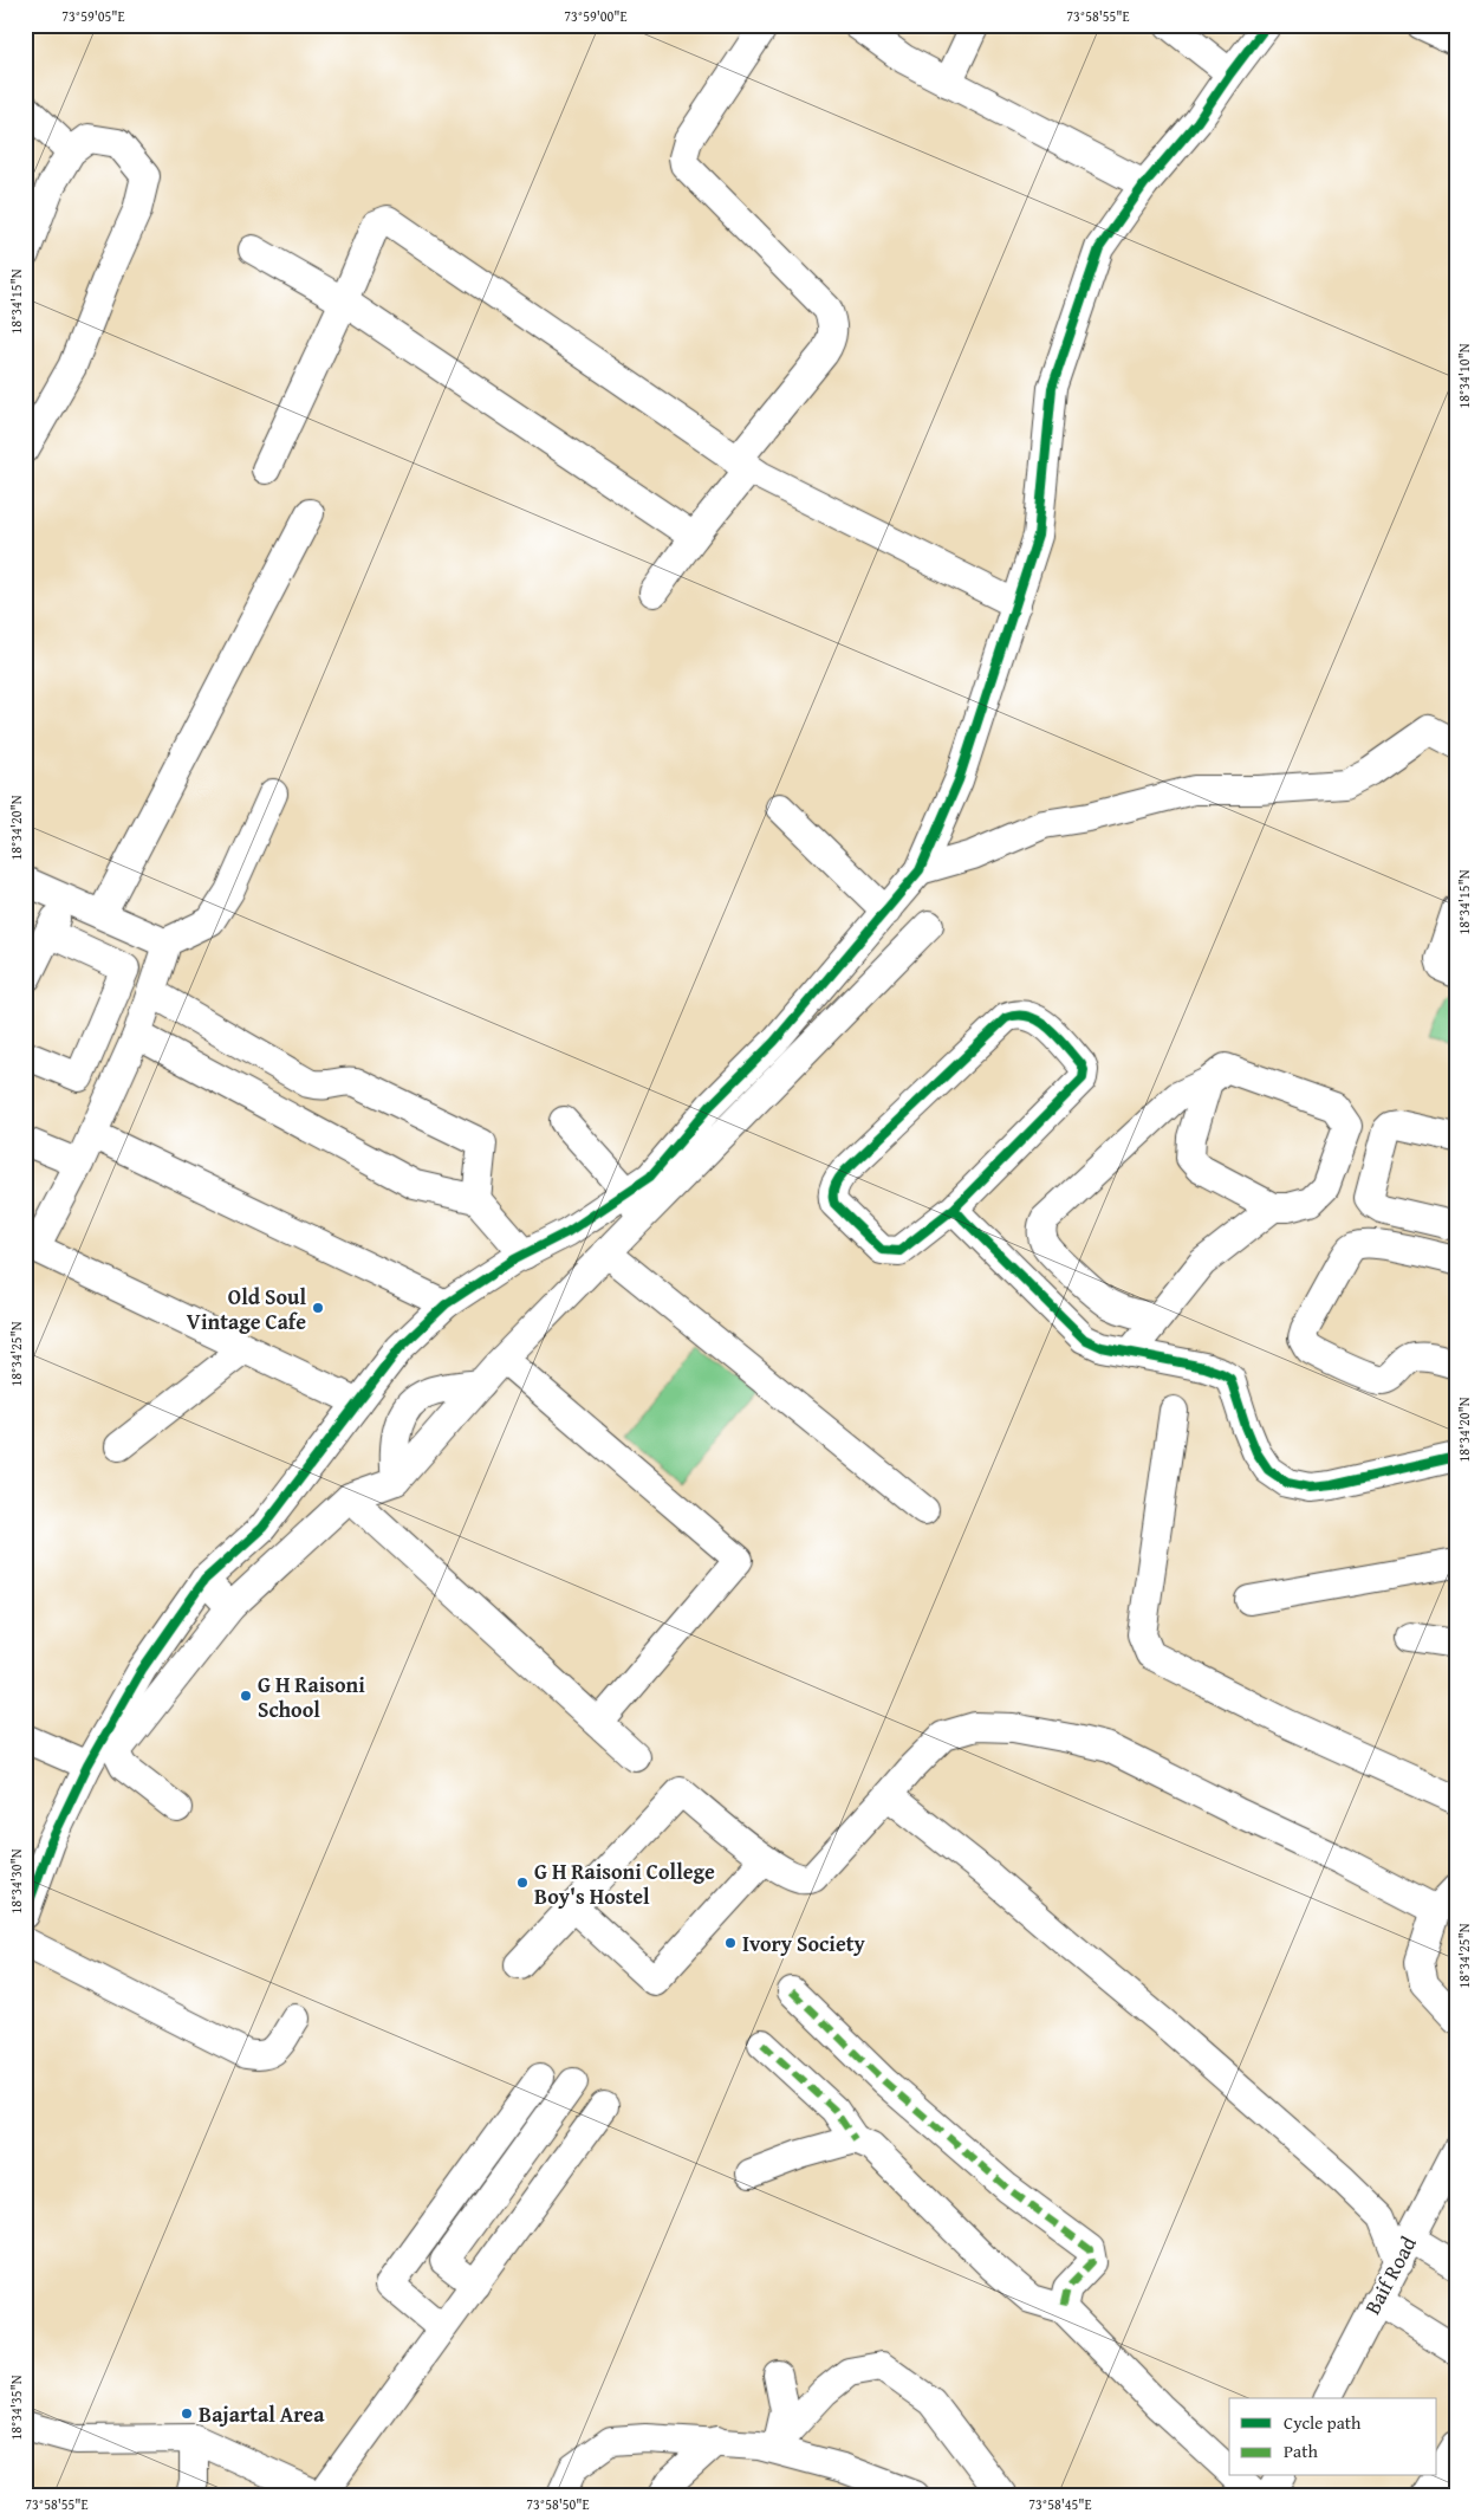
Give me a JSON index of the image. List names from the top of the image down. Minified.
{"streets":{"street":["Baif Road"]},"places":["Old Soul Vintage Cafe","G H Raisoni School","G H Raisoni College Boy's Hostel","Ivory Society","Bajartal Area"],"legend":["Cycle path","Path"],"coordinates":["73°59'05\"E","73°59'00\"E","73°58'55\"E","18°34'15\"N","18°34'10\"N","18°34'20\"N","18°34'25\"N","18°34'30\"N","18°34'35\"N","73°58'50\"E","73°58'45\"E"]}
